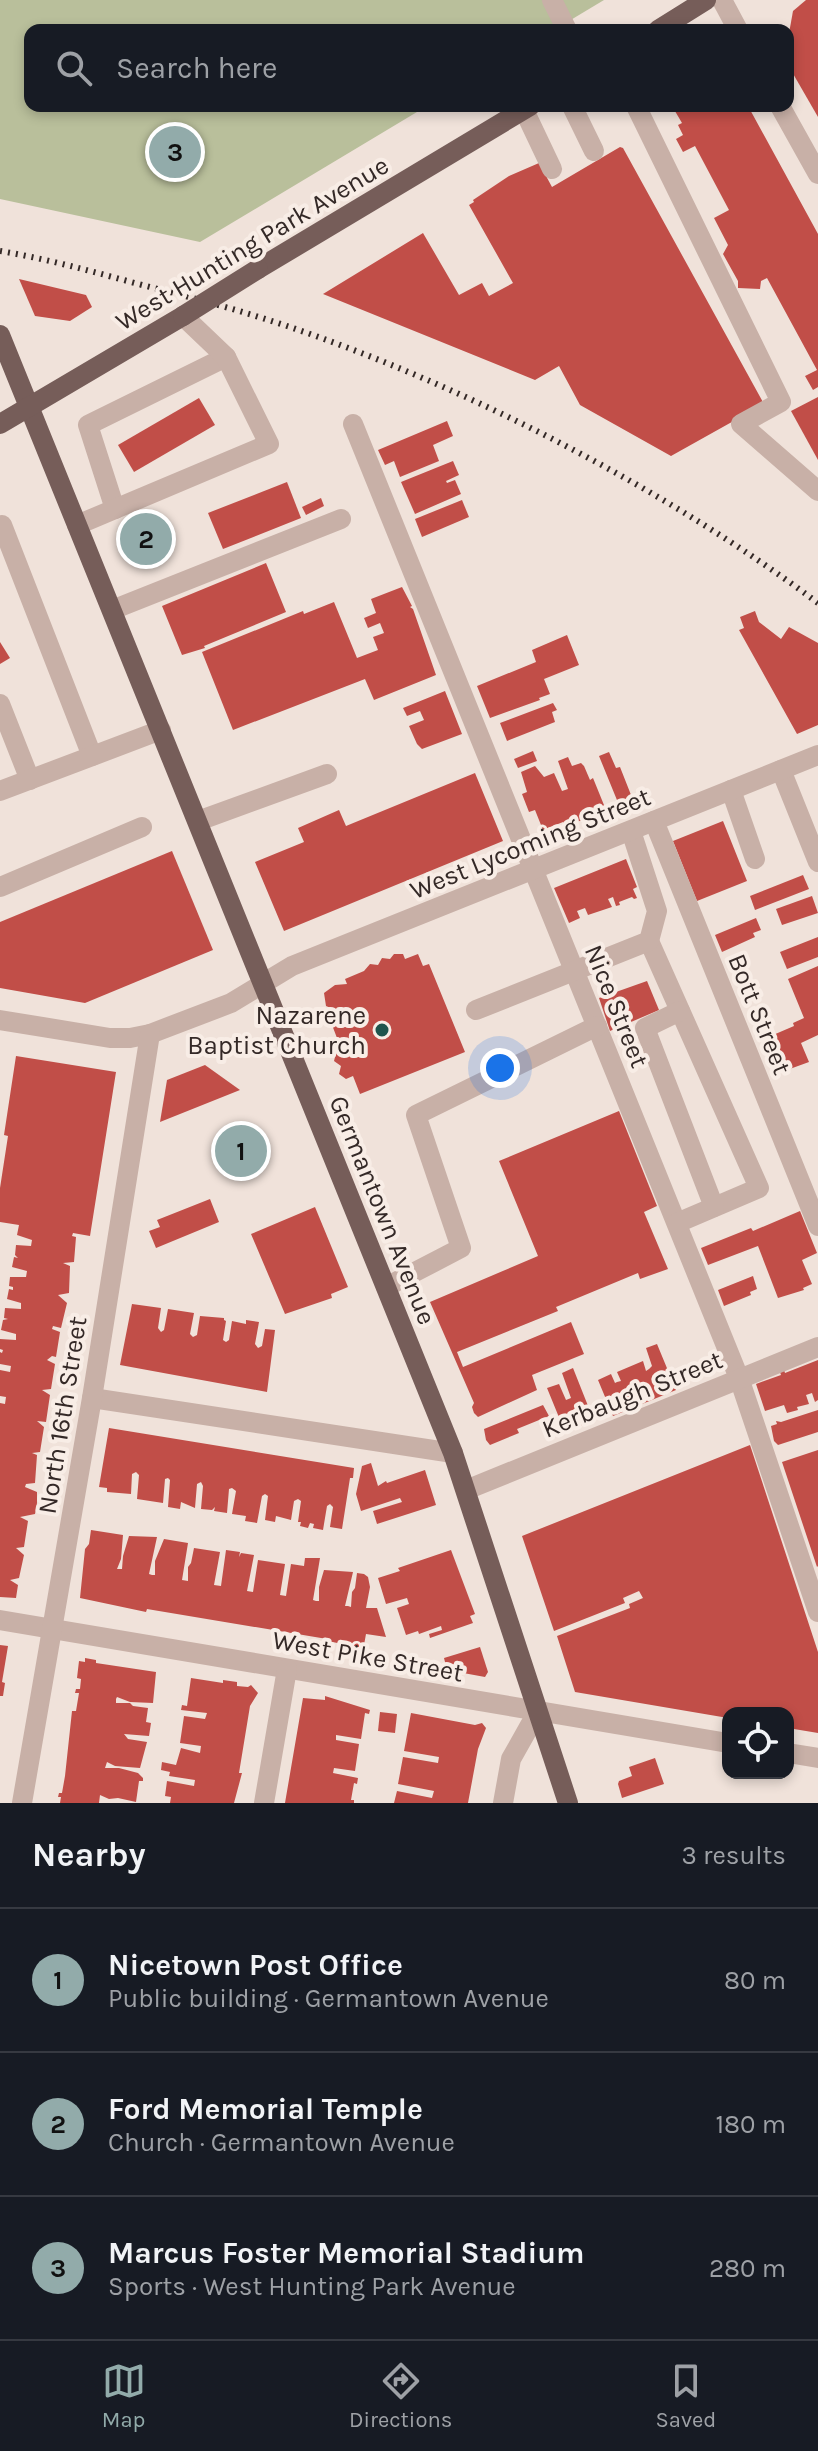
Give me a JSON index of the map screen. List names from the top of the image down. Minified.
{"streets":{"main road":["West Hunting Park Avenue","Germantown Avenue"],"street":["West Lycoming Street","Nice Street","Bott Street","Kerbaugh Street","North 16th Street","West Pike Street"]},"crossings":[["West Hunting Park Avenue","Germantown Avenue"],["West Lycoming Street","Nice Street"],["West Lycoming Street","Bott Street"],["West Lycoming Street","Germantown Avenue"],["West Lycoming Street","North 16th Street"],["Nice Street","Kerbaugh Street"],["Germantown Avenue","Kerbaugh Street"],["Germantown Avenue","West Pike Street"],["North 16th Street","West Pike Street"]],"places":["Nazarene Baptist Church"],"page":{"search":"Search here","pins":["3","2","1"],"heading":["Nearby","3 results"],"list":[{"mark":"1","name":"Nicetown Post Office","note":"Public building · Germantown Avenue","value":"80 m"},{"mark":"2","name":"Ford Memorial Temple","note":"Church · Germantown Avenue","value":"180 m"},{"mark":"3","name":"Marcus Foster Memorial Stadium","note":"Sports · West Hunting Park Avenue","value":"280 m"}],"nav":["Map","Directions","Saved"]}}
